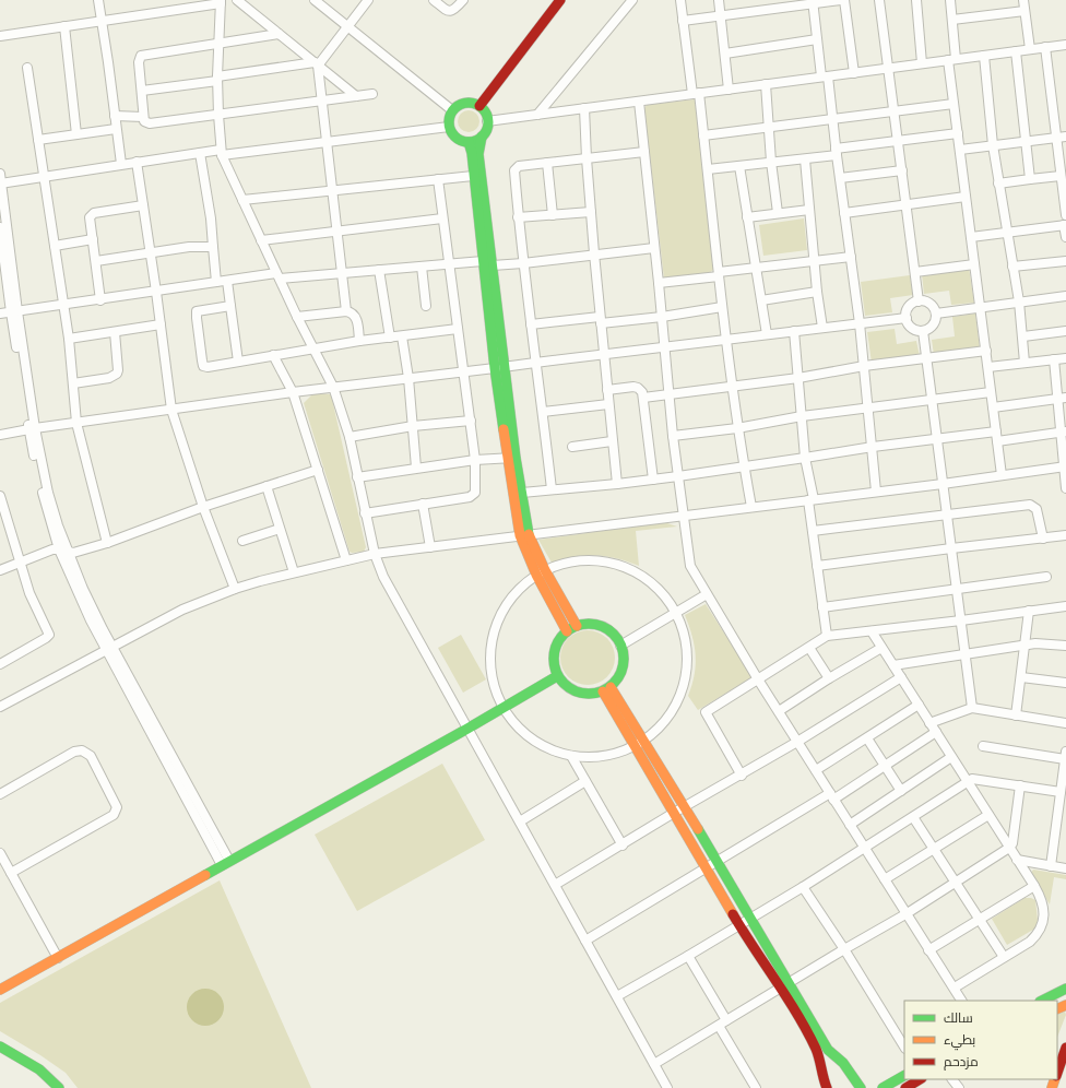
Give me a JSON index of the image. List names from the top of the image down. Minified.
{"legend":["سالك","بطيء","مزدحم"]}
